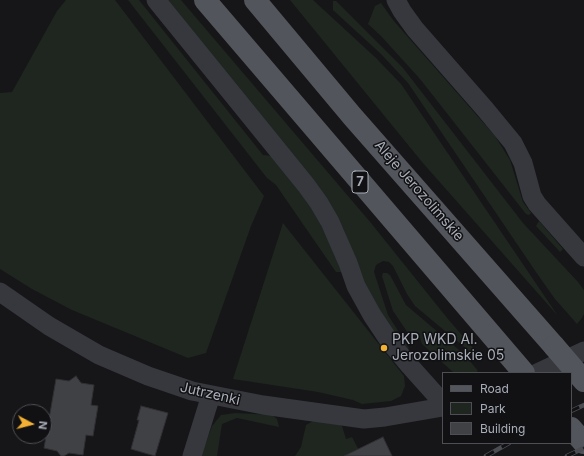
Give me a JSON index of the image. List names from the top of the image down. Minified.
{"streets":{"main road":["7","Aleje Jerozolimskie"],"street":["Jutrzenki"]},"places":["PKP WKD Al. Jerozolimskie 05"],"legend":["Road","Park","Building"],"north":"right"}
